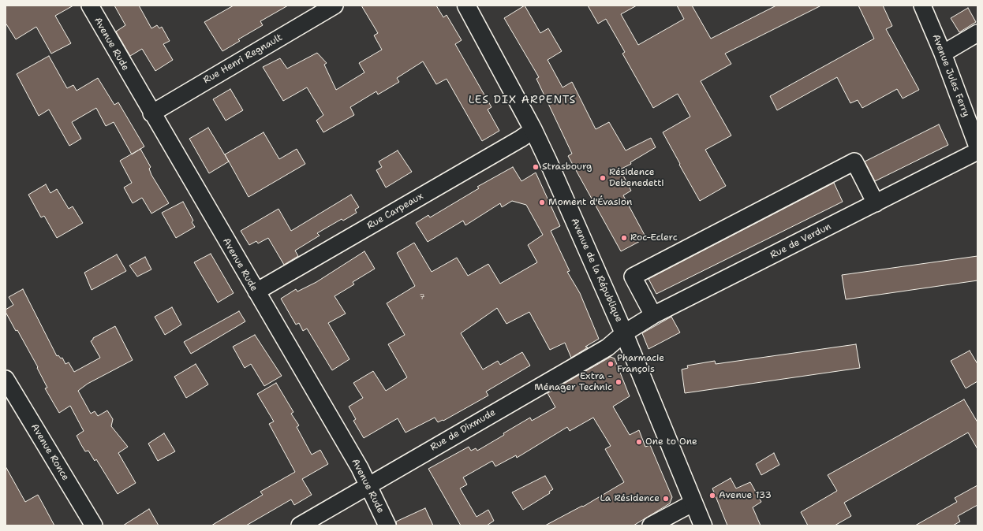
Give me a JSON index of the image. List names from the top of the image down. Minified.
{"streets":{"main road":["Avenue de la République"],"street":["Avenue Rude","Rue Henri Regnault","Avenue Jules Ferry","Rue Carpeaux","Rue de Verdun","Rue de Dixmude","Avenue Ronce"]},"crossings":[["Avenue Rude","Rue Henri Regnault"],["Avenue Rude","Rue Carpeaux"],["Avenue Rude","Rue de Dixmude"],["Rue Carpeaux","Avenue de la République"],["Rue de Verdun","Avenue de la République"],["Rue de Verdun","Rue de Dixmude"],["Avenue de la République","Rue de Dixmude"]],"districts":["LES DIX ARPENTS"],"places":["Strasbourg","Résidence Debenedetti","Moment d'Évasion","Roc-Eclerc","Pharmacie François","Extra - Ménager Technic","One to One","Avenue 133","La Résidence"],"house_numbers":["7"]}
